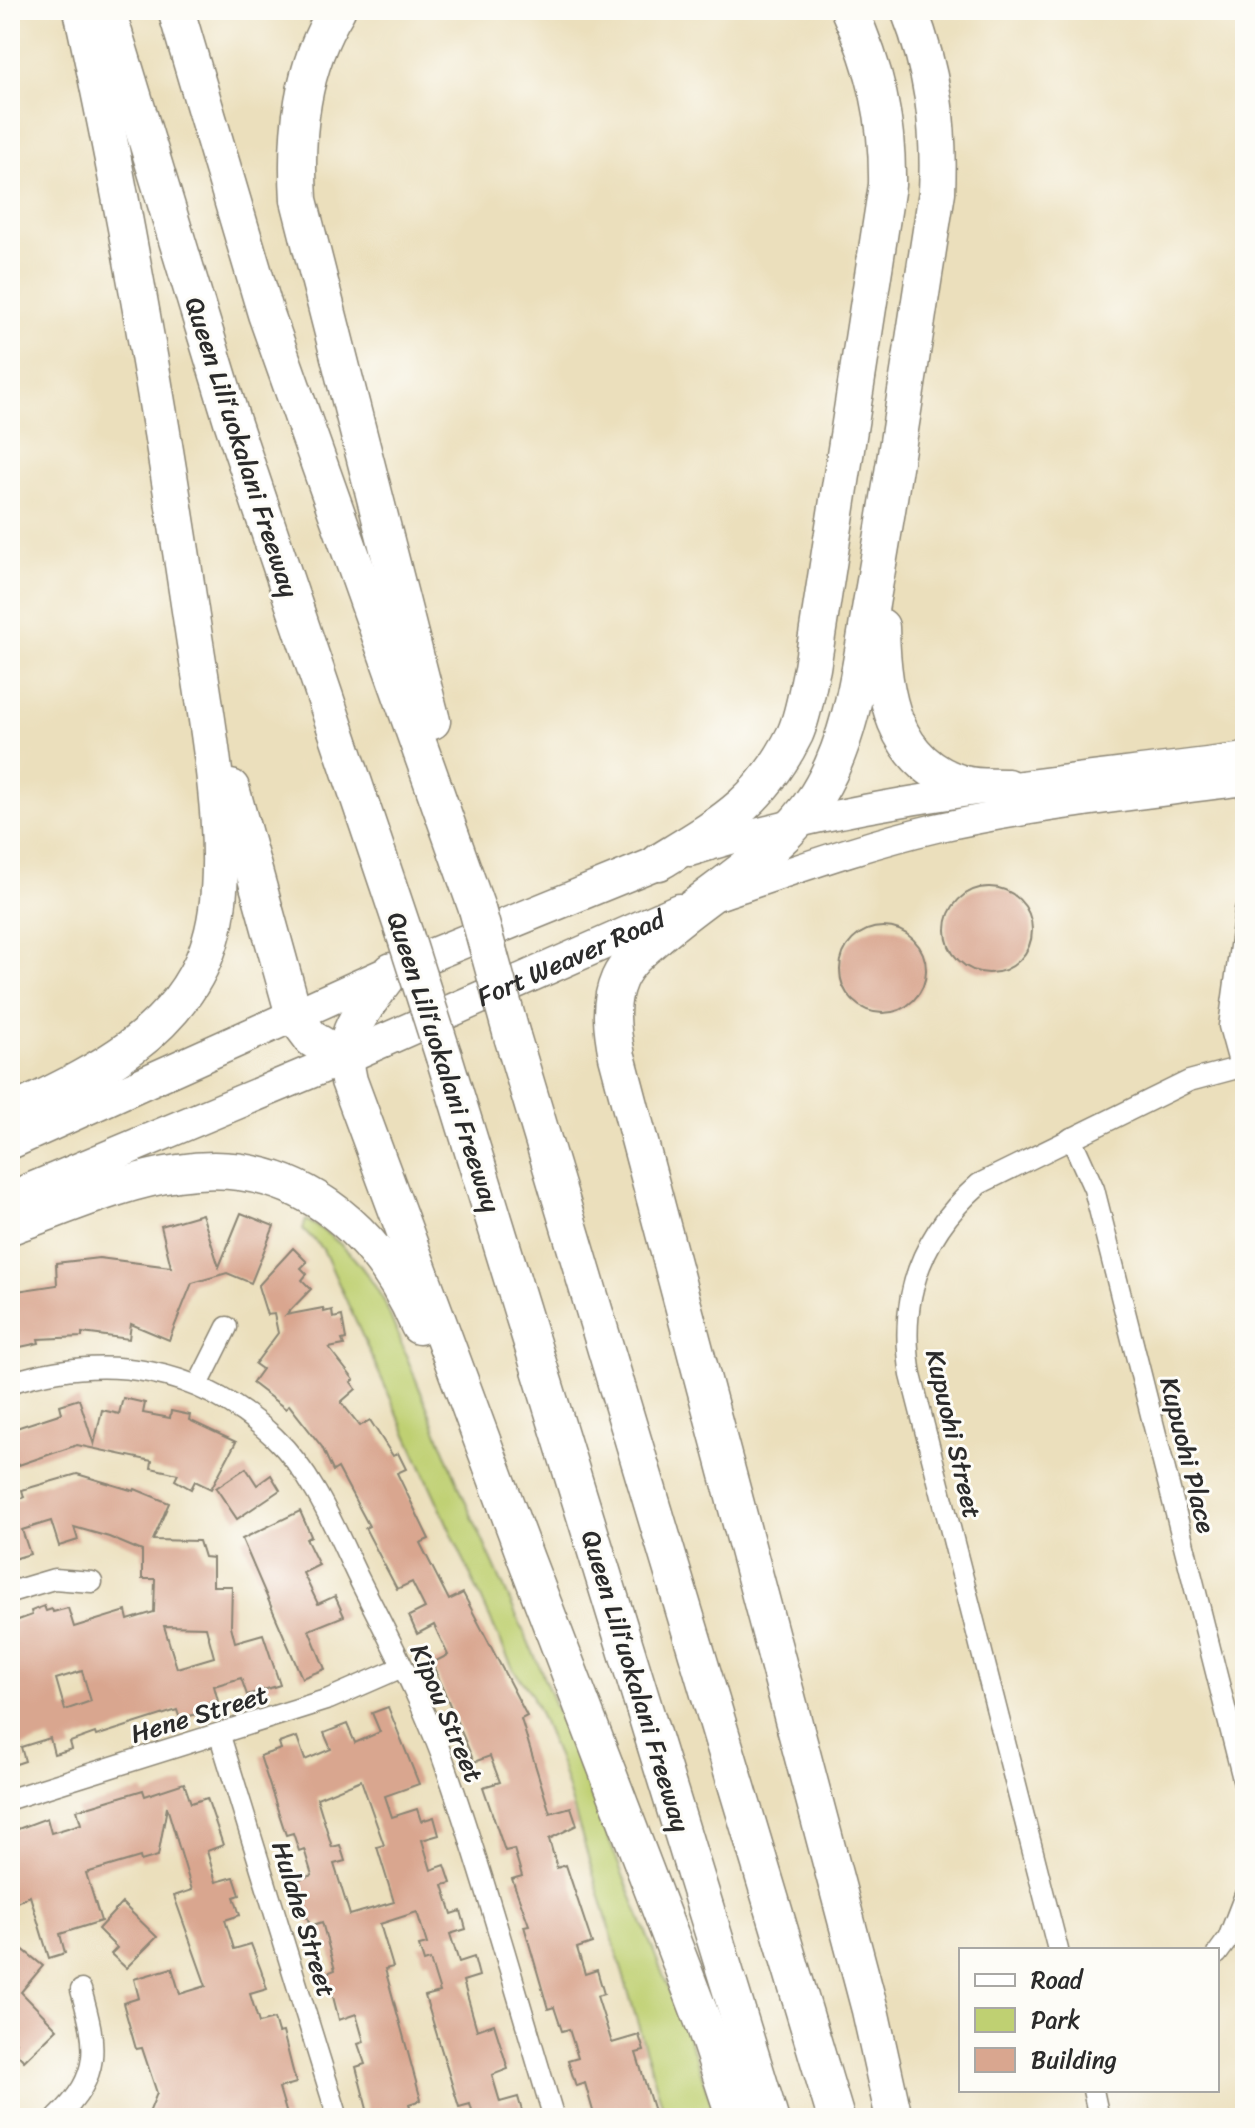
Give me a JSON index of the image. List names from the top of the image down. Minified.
{"streets":{"highway":["Queen Liliʻuokalani Freeway","Fort Weaver Road"],"street":["Kupuohi Street","Kupuohi Place","Kipou Street","Hene Street","Hulahe Street"]},"crossings":[["Kupuohi Street","Kupuohi Place"],["Kipou Street","Hene Street"],["Hene Street","Hulahe Street"]],"legend":["Road","Park","Building"]}
